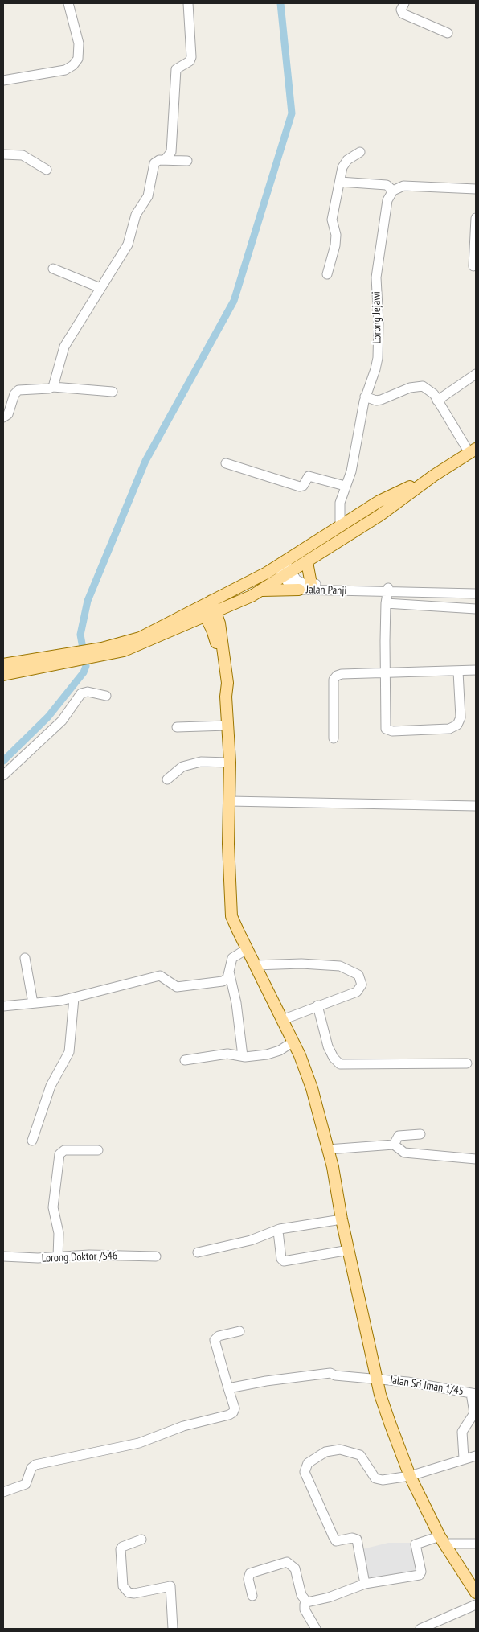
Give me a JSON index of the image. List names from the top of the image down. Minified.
{"streets":{"street":["Lorong Jejawi","Jalan Panji","Lorong Doktor /S46","Jalan Sri Iman 1/45"]}}
